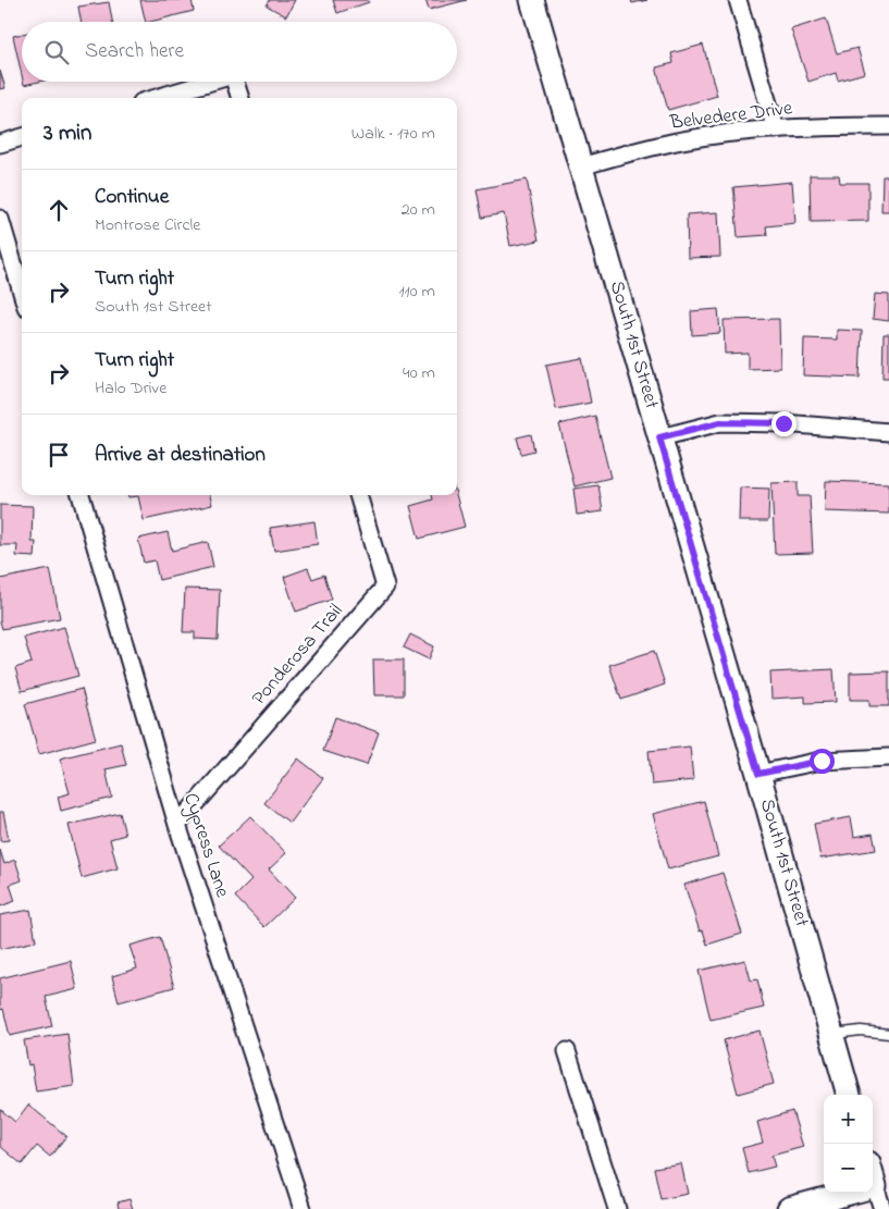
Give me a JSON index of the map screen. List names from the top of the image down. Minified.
{"streets":{"street":["Belvedere Drive","South 1st Street","Ponderosa Trail","Cypress Lane"]},"crossings":[["Belvedere Drive","South 1st Street"],["Ponderosa Trail","Cypress Lane"]],"page":{"search":"Search here","heading":["3 min","Walk · 170 m"],"list":[["Continue","Montrose Circle","20 m"],["Turn right","South 1st Street","110 m"],["Turn right","Halo Drive","40 m"],"Arrive at destination"],"map_buttons":["+","−"]}}
